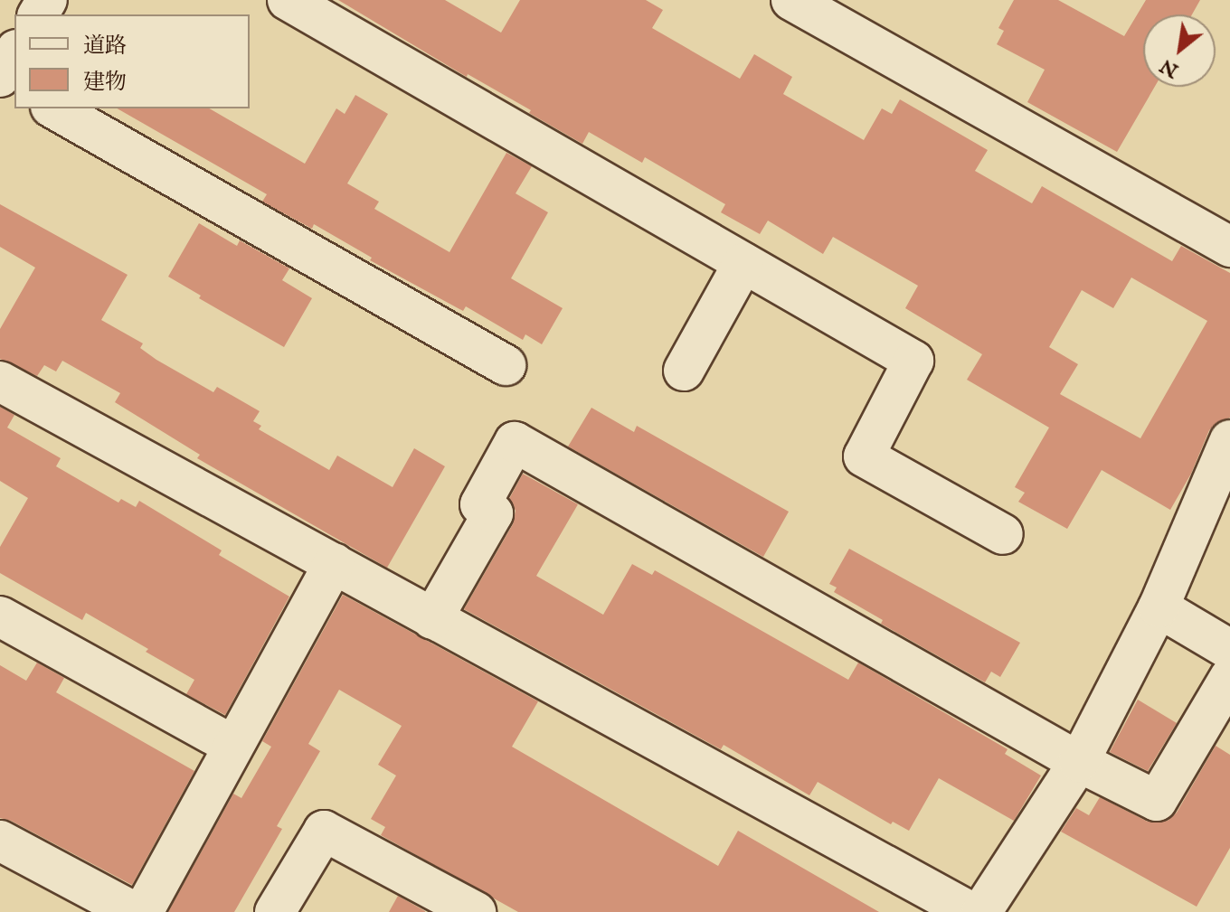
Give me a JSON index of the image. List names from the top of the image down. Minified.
{"legend":["道路","建物"],"north":"bottom left"}
